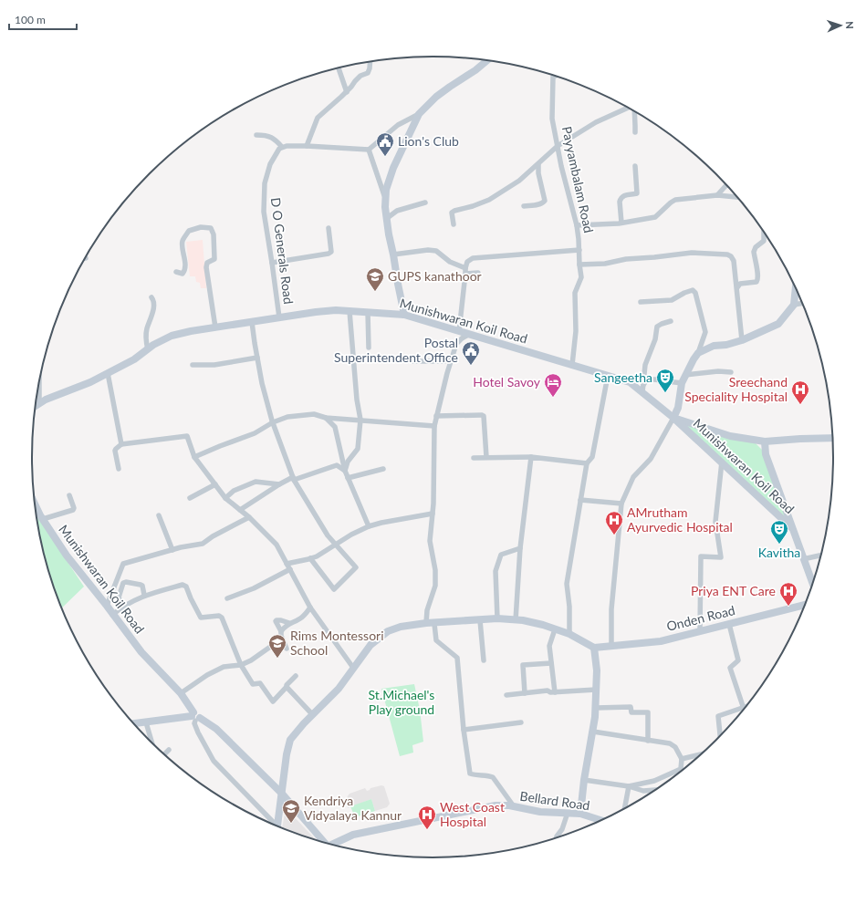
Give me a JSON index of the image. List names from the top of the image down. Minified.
{"streets":{"main road":["Munishwaran Koil Road","Onden Road","Bellard Road"],"street":["Payyambalam Road","D O Generals Road"]},"crossings":[["Payyambalam Road","Munishwaran Koil Road"],["D O Generals Road","Munishwaran Koil Road"]],"parks":["St.Michael's Play ground"],"places":{"public building":["Lion's Club","Postal Superintendent Office"],"school or university":["GUPS kanathoor","Rims Montessori School","Kendriya Vidyalaya Kannur"],"theatre":["Sangeetha","Kavitha"],"hotel":["Hotel Savoy"],"hospital":["Sreechand Speciality Hospital","AMrutham Ayurvedic Hospital","Priya ENT Care","West Coast Hospital"]},"scale_bar":"100 m","north":"right"}
